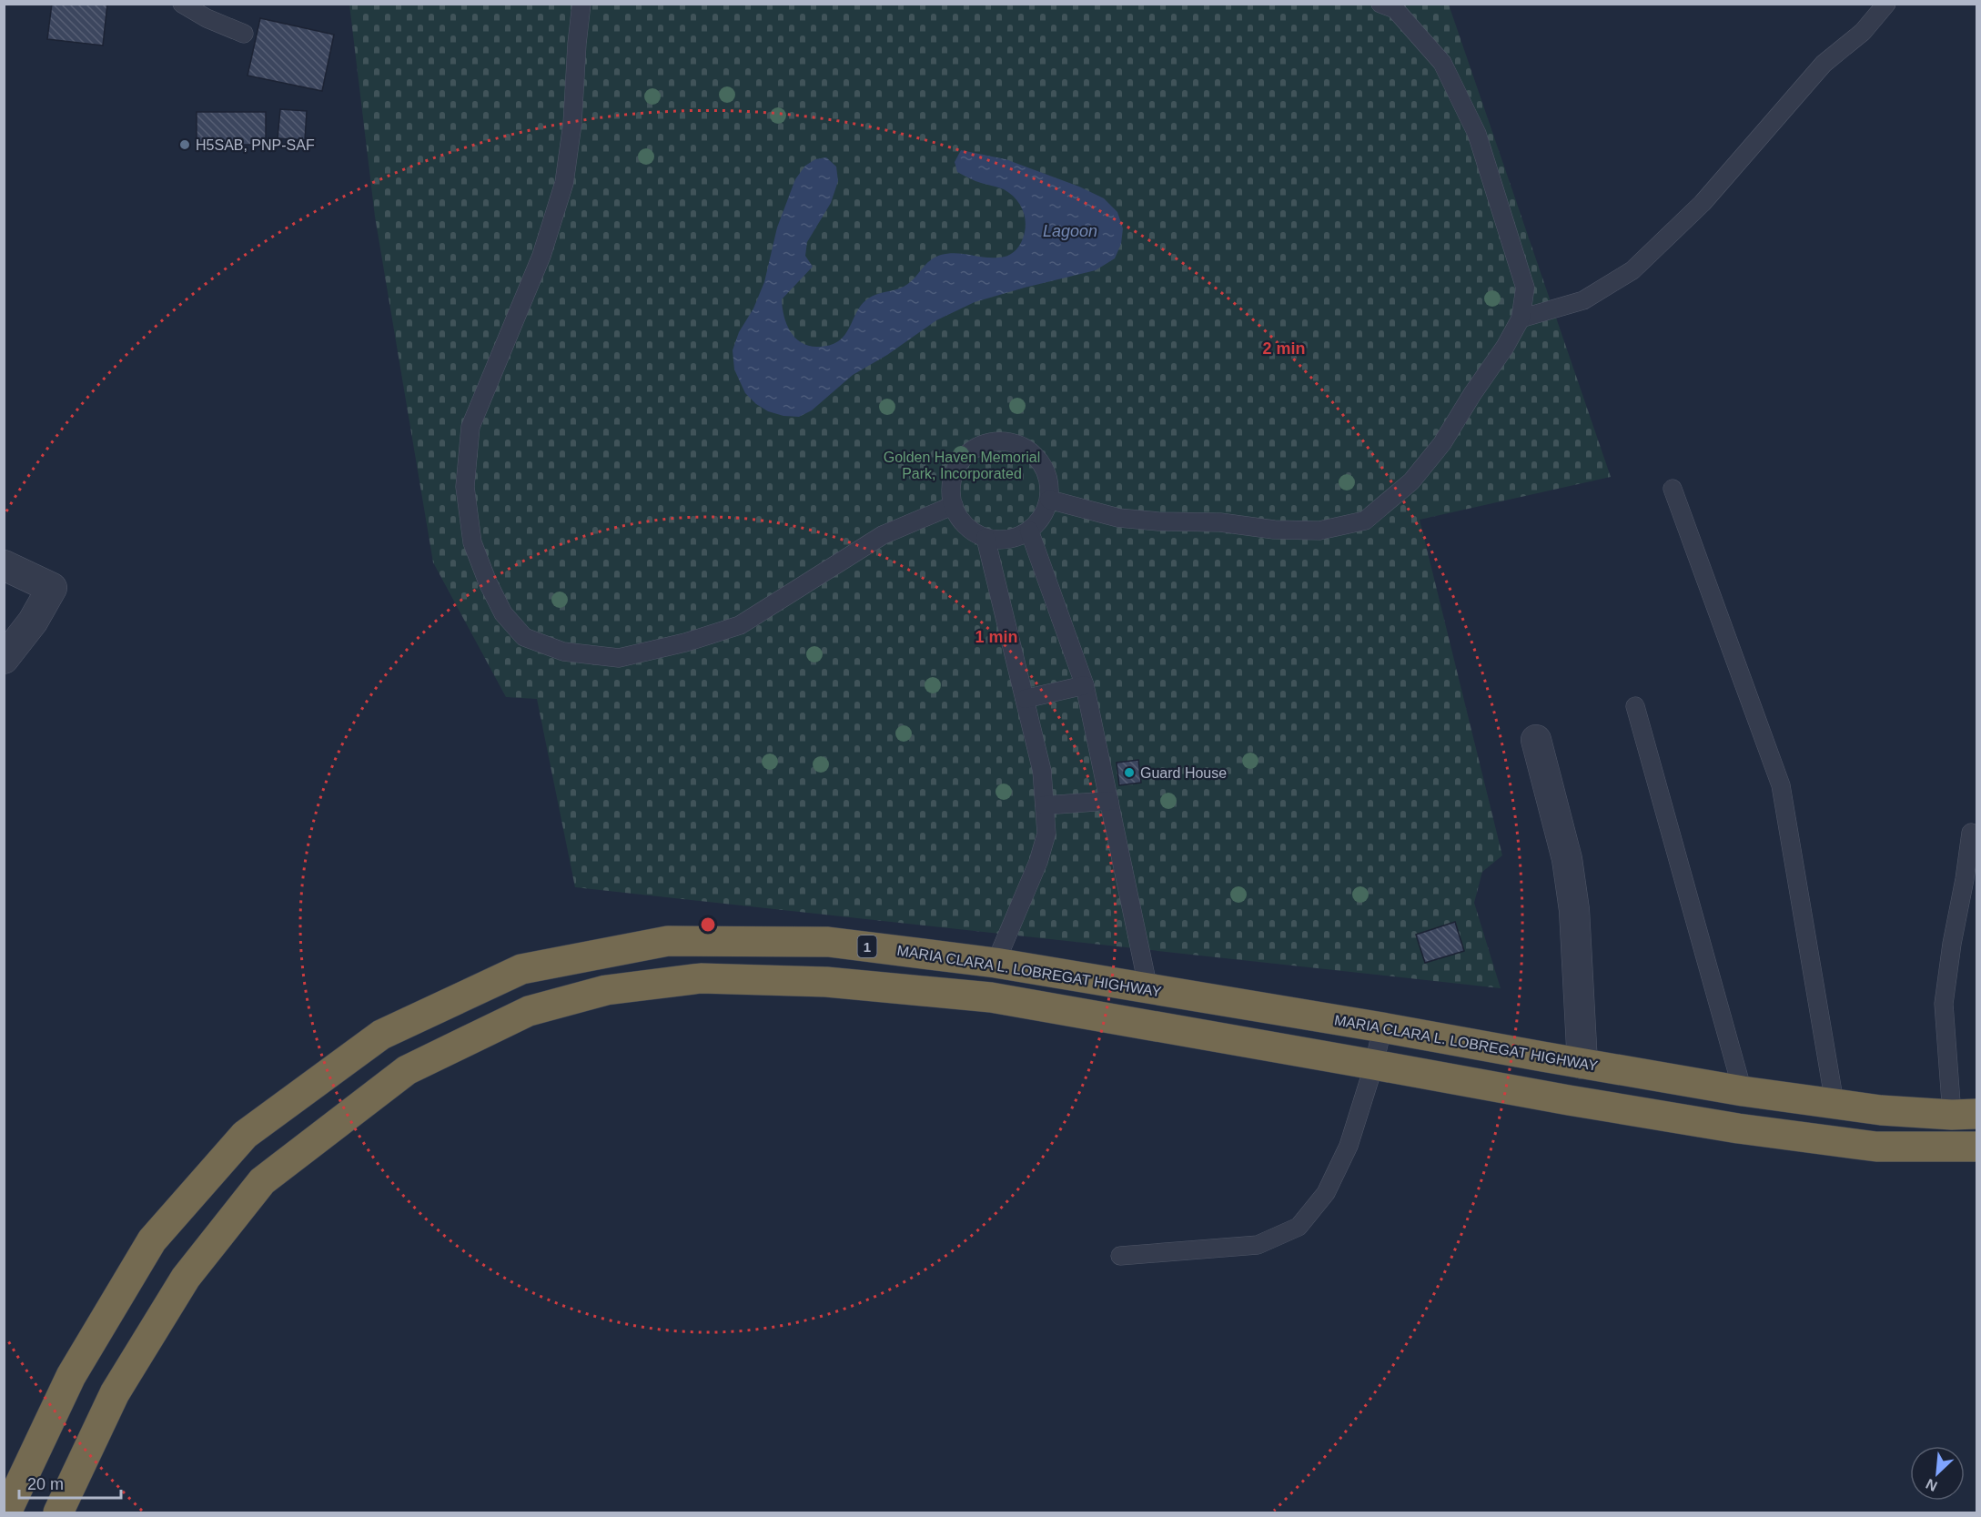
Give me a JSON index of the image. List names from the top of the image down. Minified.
{"streets":{"highway":["1","MARIA CLARA L. LOBREGAT HIGHWAY"]},"water":["Lagoon"],"parks":["Golden Haven Memorial Park, Incorporated"],"places":["H5SAB, PNP-SAF","Guard House"],"scale_bar":"20 m","north":"bottom left","rings":["2 min","1 min"]}
